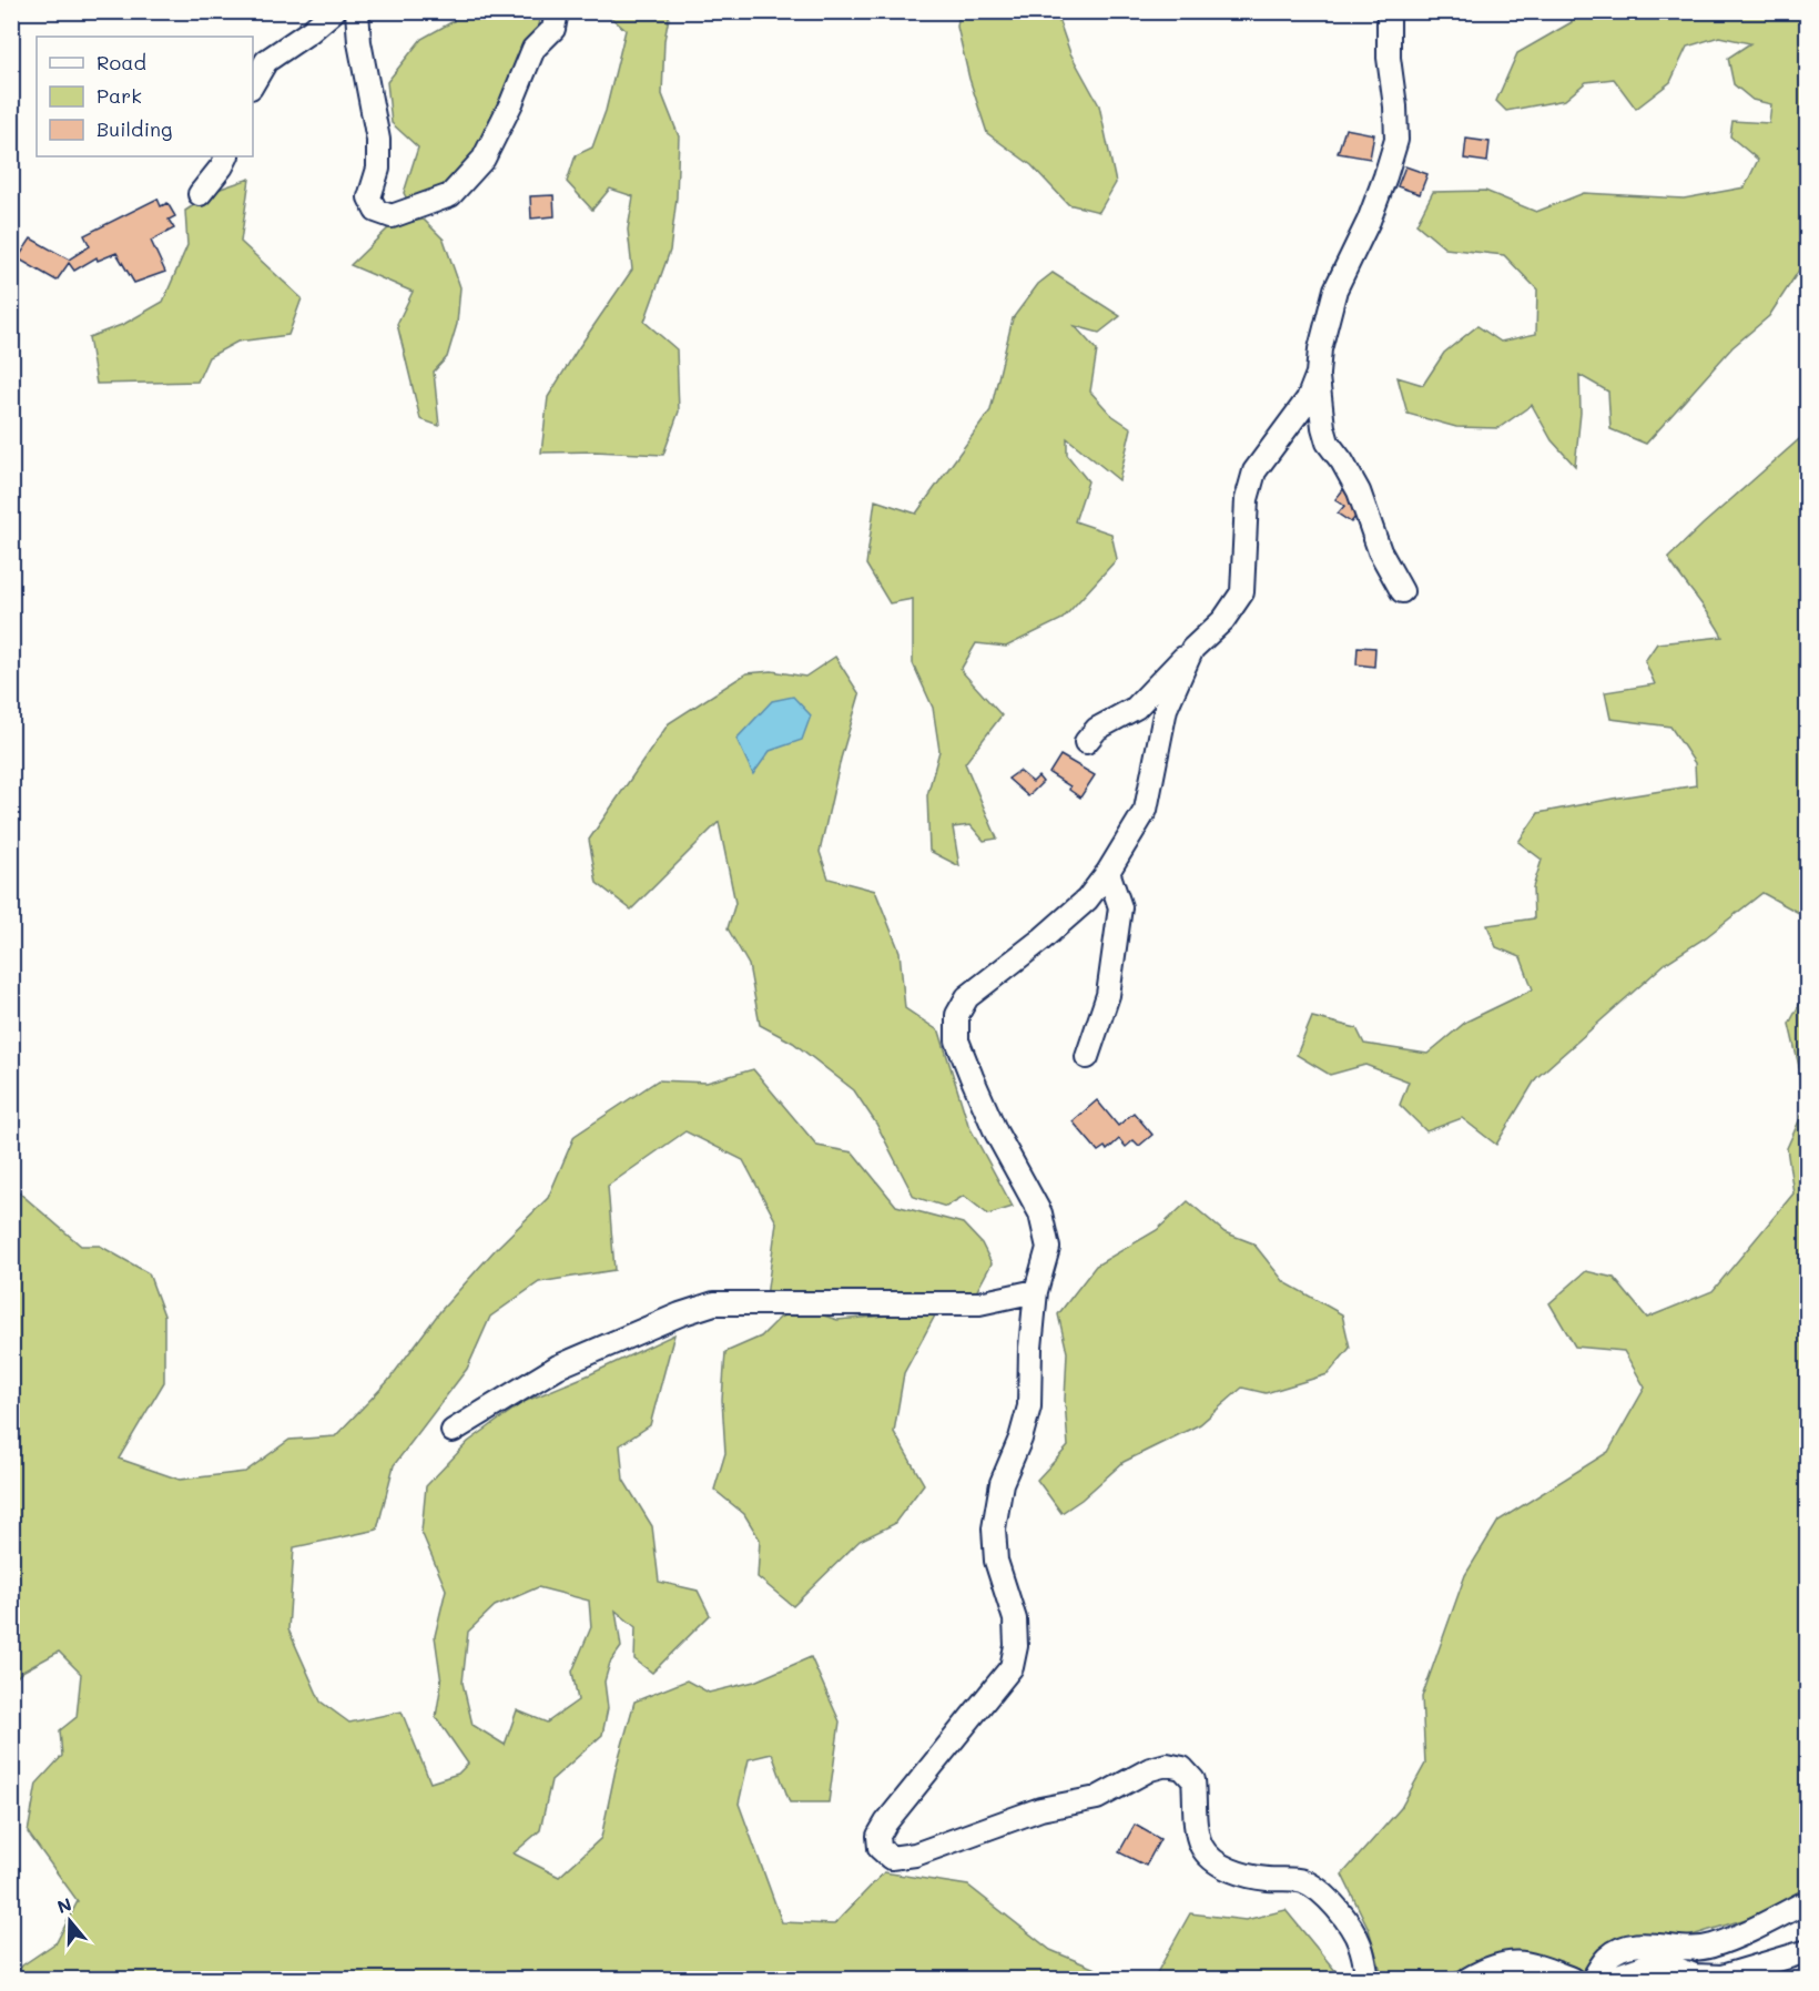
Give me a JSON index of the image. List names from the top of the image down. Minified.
{"legend":["Road","Park","Building"],"north":"top"}
